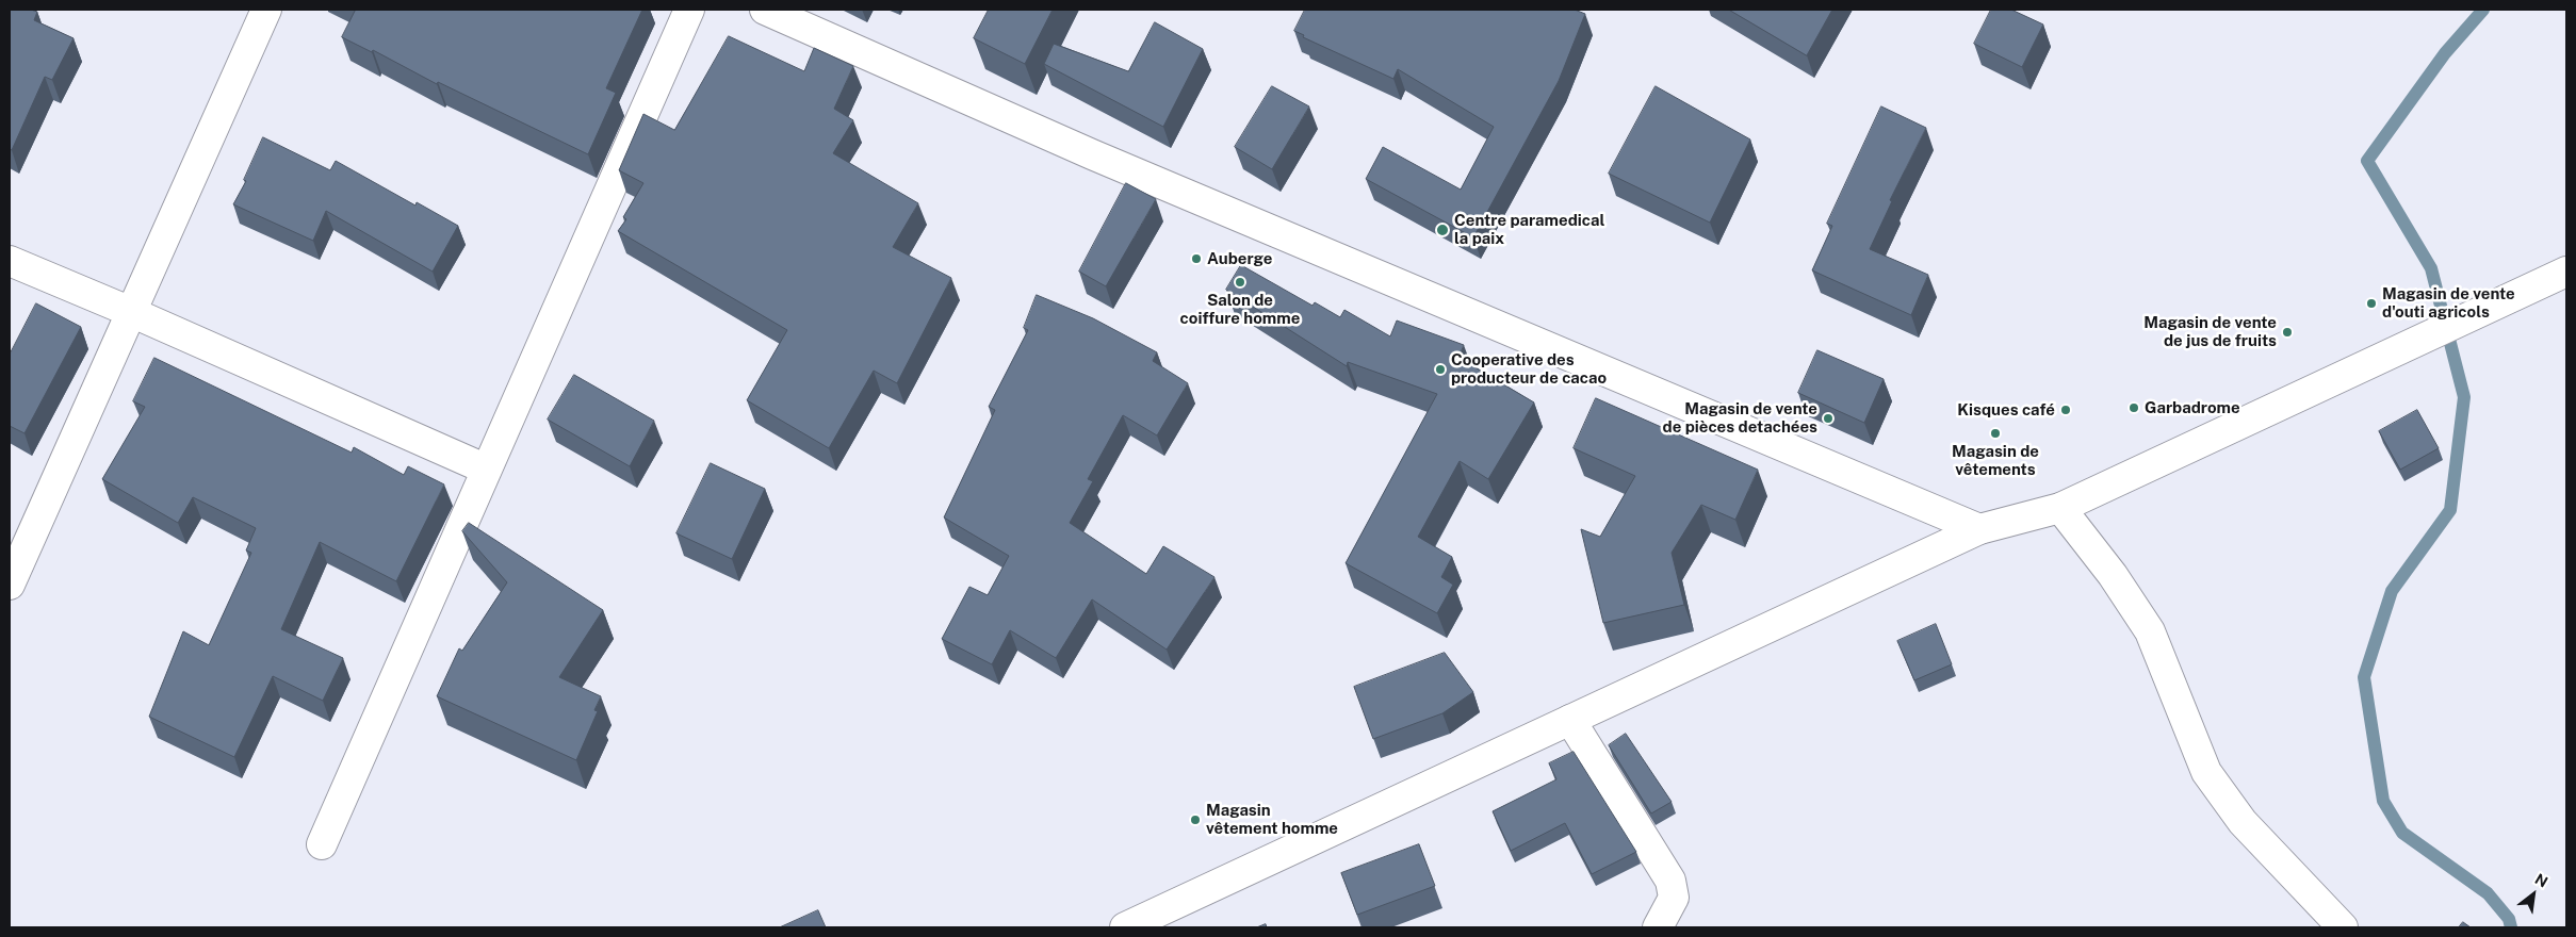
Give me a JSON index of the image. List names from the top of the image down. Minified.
{"places":["Centre paramedical la paix","Auberge","Salon de coiffure homme","Magasin de vente d'outi agricols","Magasin de vente de jus de fruits","Cooperative des producteur de cacao","Garbadrome","Kisques café","Magasin de vente de pièces detachées","Magasin de vêtements","Magasin vêtement homme"],"north":"top right"}
